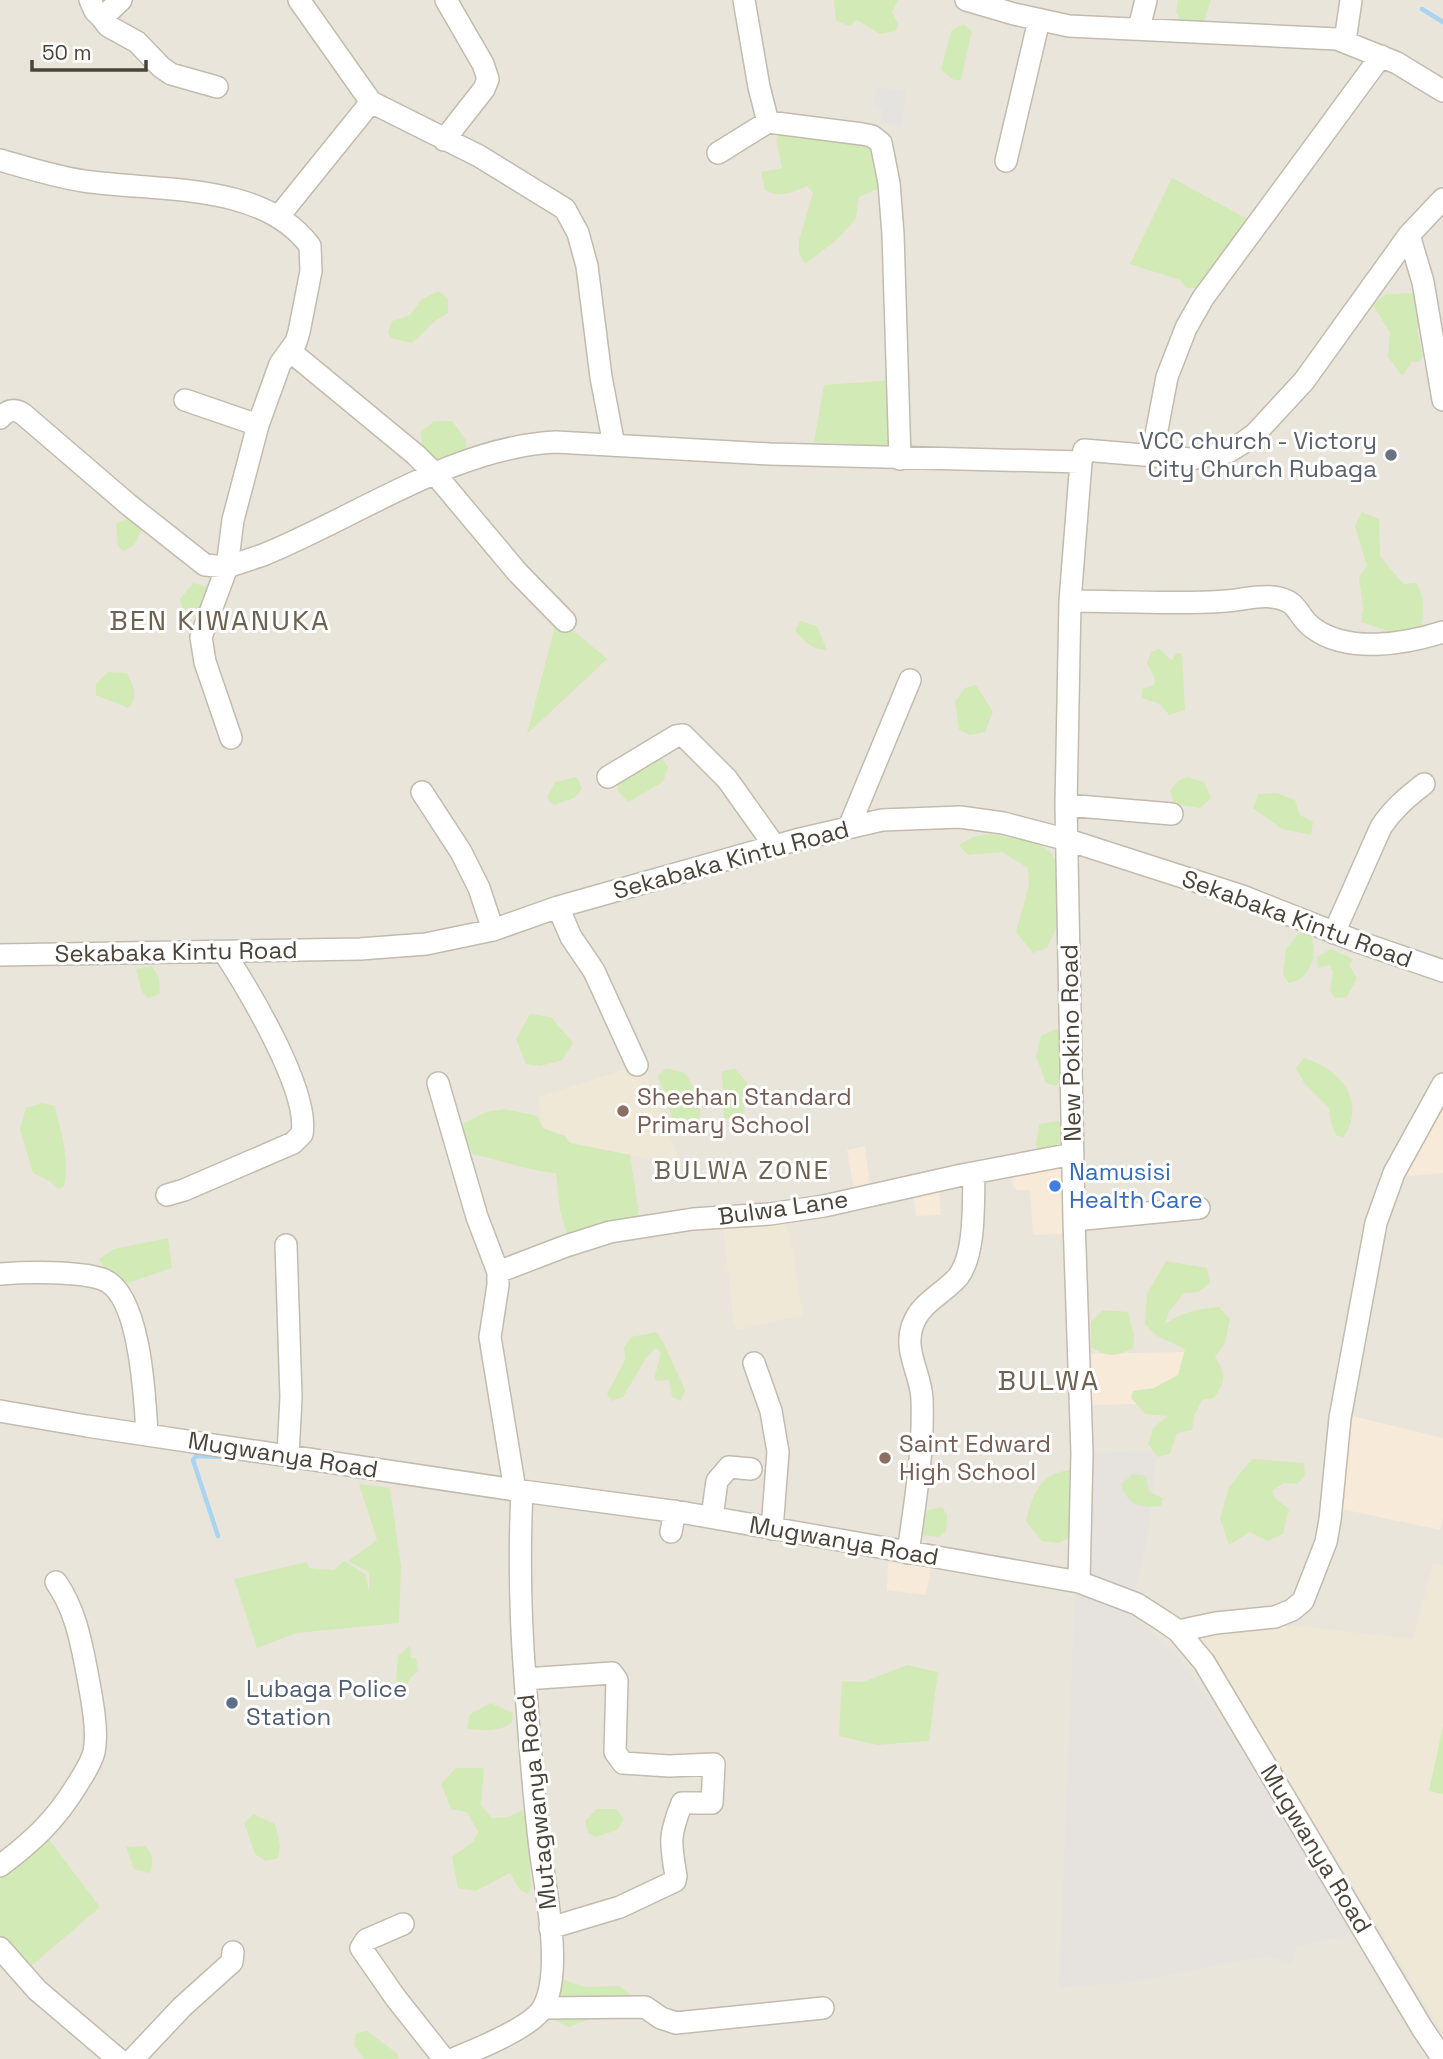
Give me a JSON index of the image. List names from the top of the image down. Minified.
{"streets":{"street":["Sekabaka Kintu Road","New Pokino Road","Bulwa Lane","Mugwanya Road","Mutagwanya Road"]},"crossings":[["Sekabaka Kintu Road","New Pokino Road"],["New Pokino Road","Bulwa Lane"],["New Pokino Road","Mugwanya Road"],["Bulwa Lane","Mutagwanya Road"],["Mugwanya Road","Mutagwanya Road"]],"districts":["BEN KIWANUKA","BULWA ZONE","BULWA"],"places":["VCC church - Victory City Church Rubaga","Sheehan Standard Primary School","Namusisi Health Care","Saint Edward High School","Lubaga Police Station"],"scale_bar":"50 m"}
